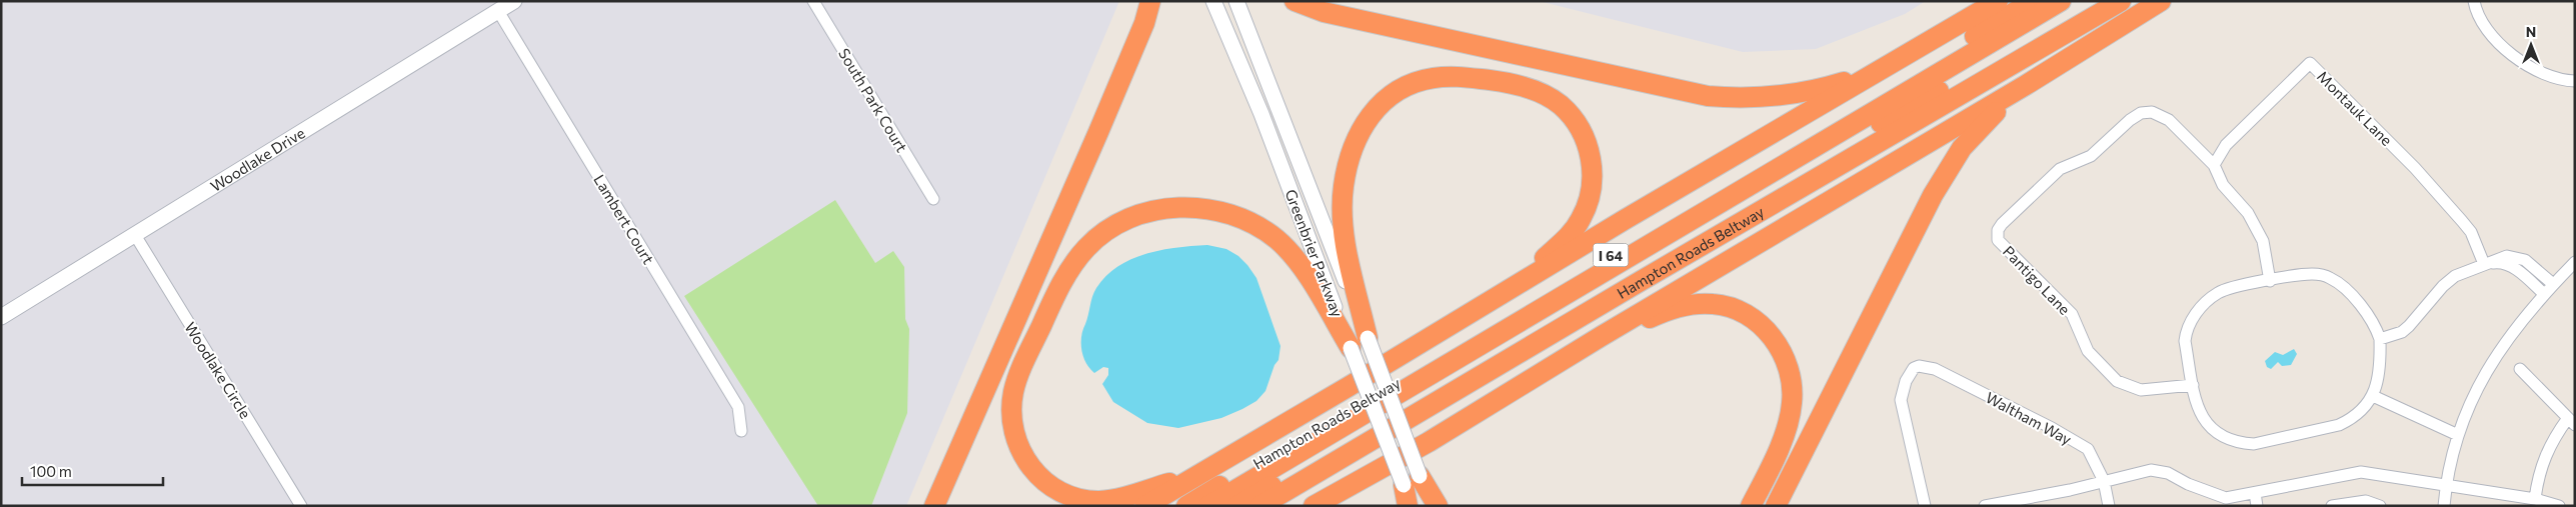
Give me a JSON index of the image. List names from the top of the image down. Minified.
{"streets":{"highway":["Hampton Roads Beltway","I 64"],"main road":["Woodlake Drive","Greenbrier Parkway"],"street":["South Park Court","Montauk Lane","Lambert Court","Pantigo Lane","Woodlake Circle","Waltham Way"]},"crossings":[["Montauk Lane","Pantigo Lane"],["Woodlake Drive","Lambert Court"],["Woodlake Drive","Woodlake Circle"]],"scale_bar":"100 m","north":"top"}
